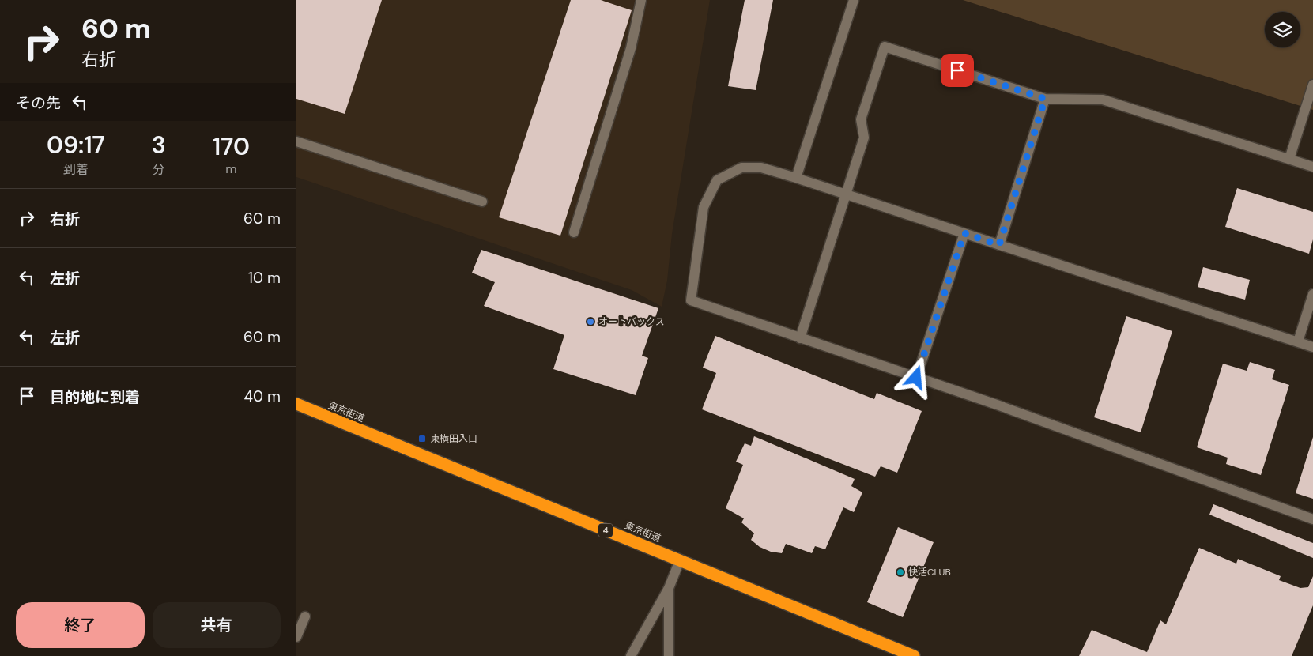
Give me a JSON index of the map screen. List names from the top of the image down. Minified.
{"streets":{"highway":["東京街道","4"]},"places":{"other":["オートバックス","快活CLUB"],"transit":["東横田入口"]},"page":{"turn":["60 m","右折"],"then":"その先","eta":["09:17","到着","3","分","170","m"],"list":[{"name":"右折","value":"60 m"},{"name":"左折","value":"10 m"},{"name":"左折","value":"60 m"},{"name":"目的地に到着","value":"40 m"}],"buttons":["終了","共有"]}}
